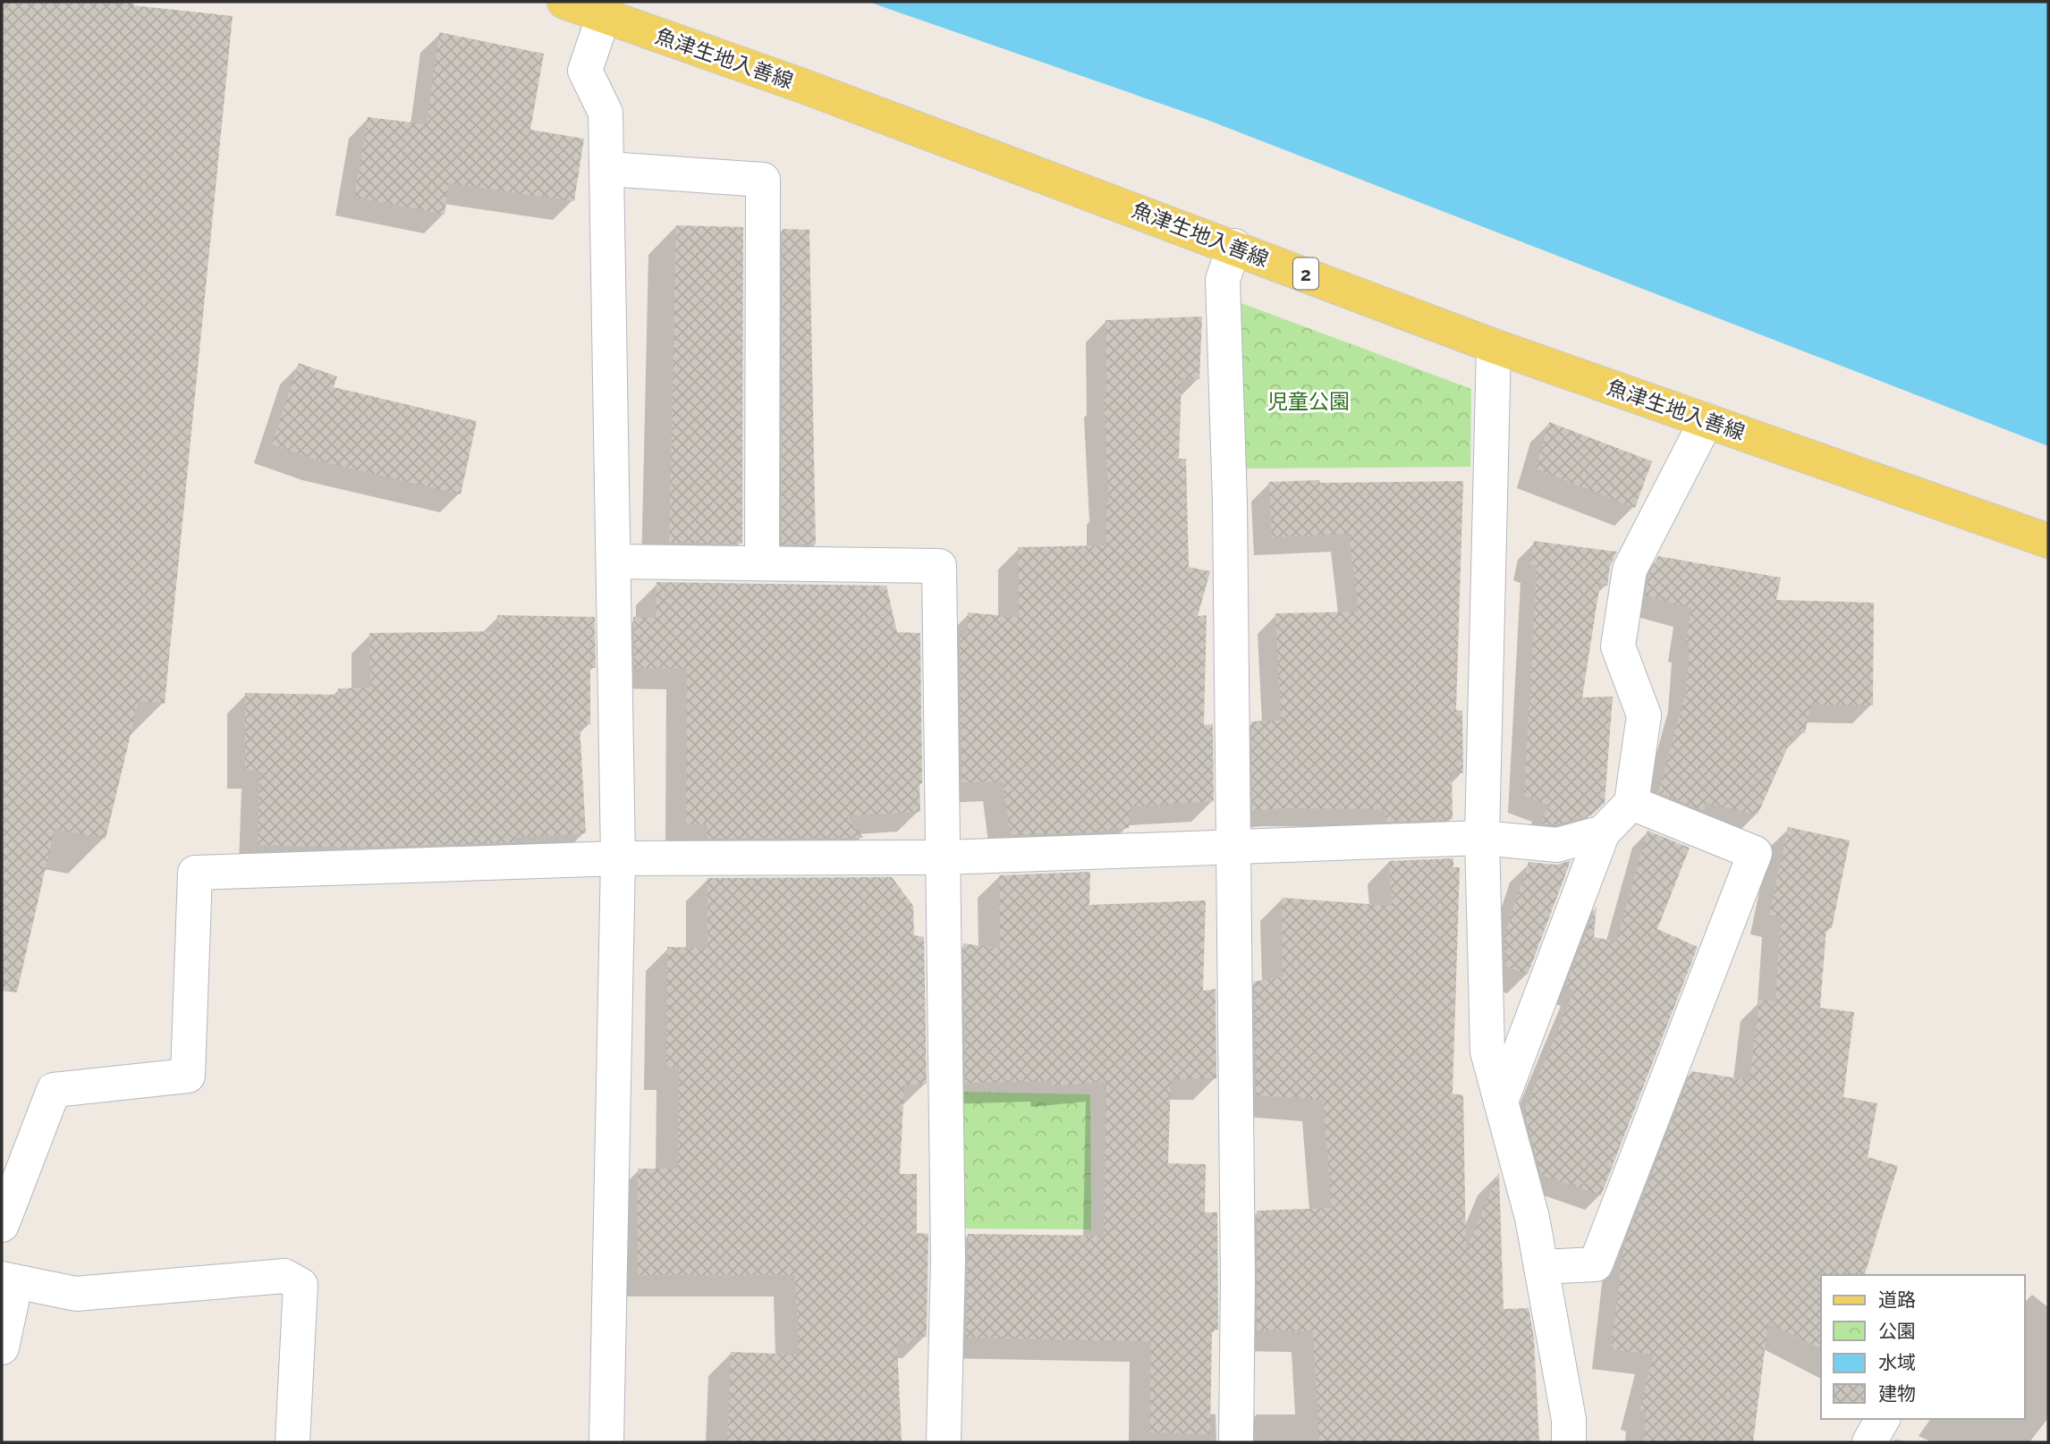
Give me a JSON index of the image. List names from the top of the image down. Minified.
{"streets":{"main road":["魚津生地入善線","2"]},"parks":["児童公園"],"legend":["道路","公園","水域","建物"]}
